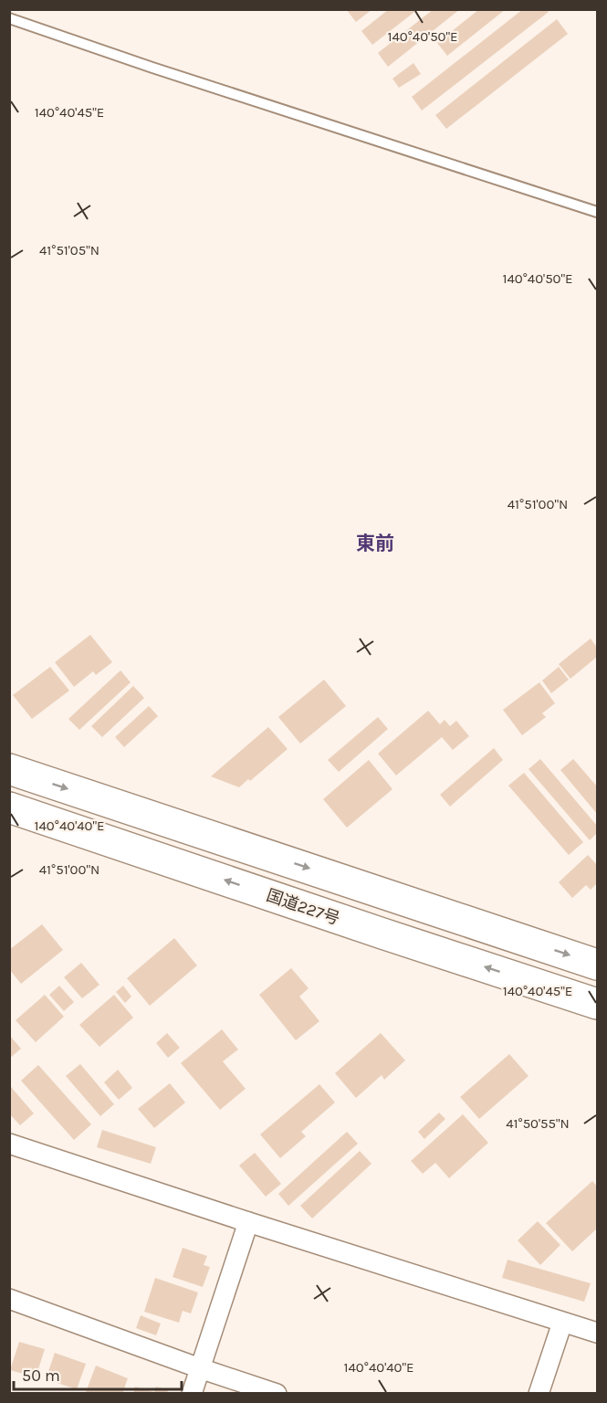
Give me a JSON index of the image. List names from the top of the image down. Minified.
{"streets":{"highway":["国道227号"]},"districts":["東前"],"scale_bar":"50 m","coordinates":["140°40'50\"E","140°40'45\"E","41°51'05\"N","41°51'00\"N","140°40'40\"E","41°50'55\"N"]}
